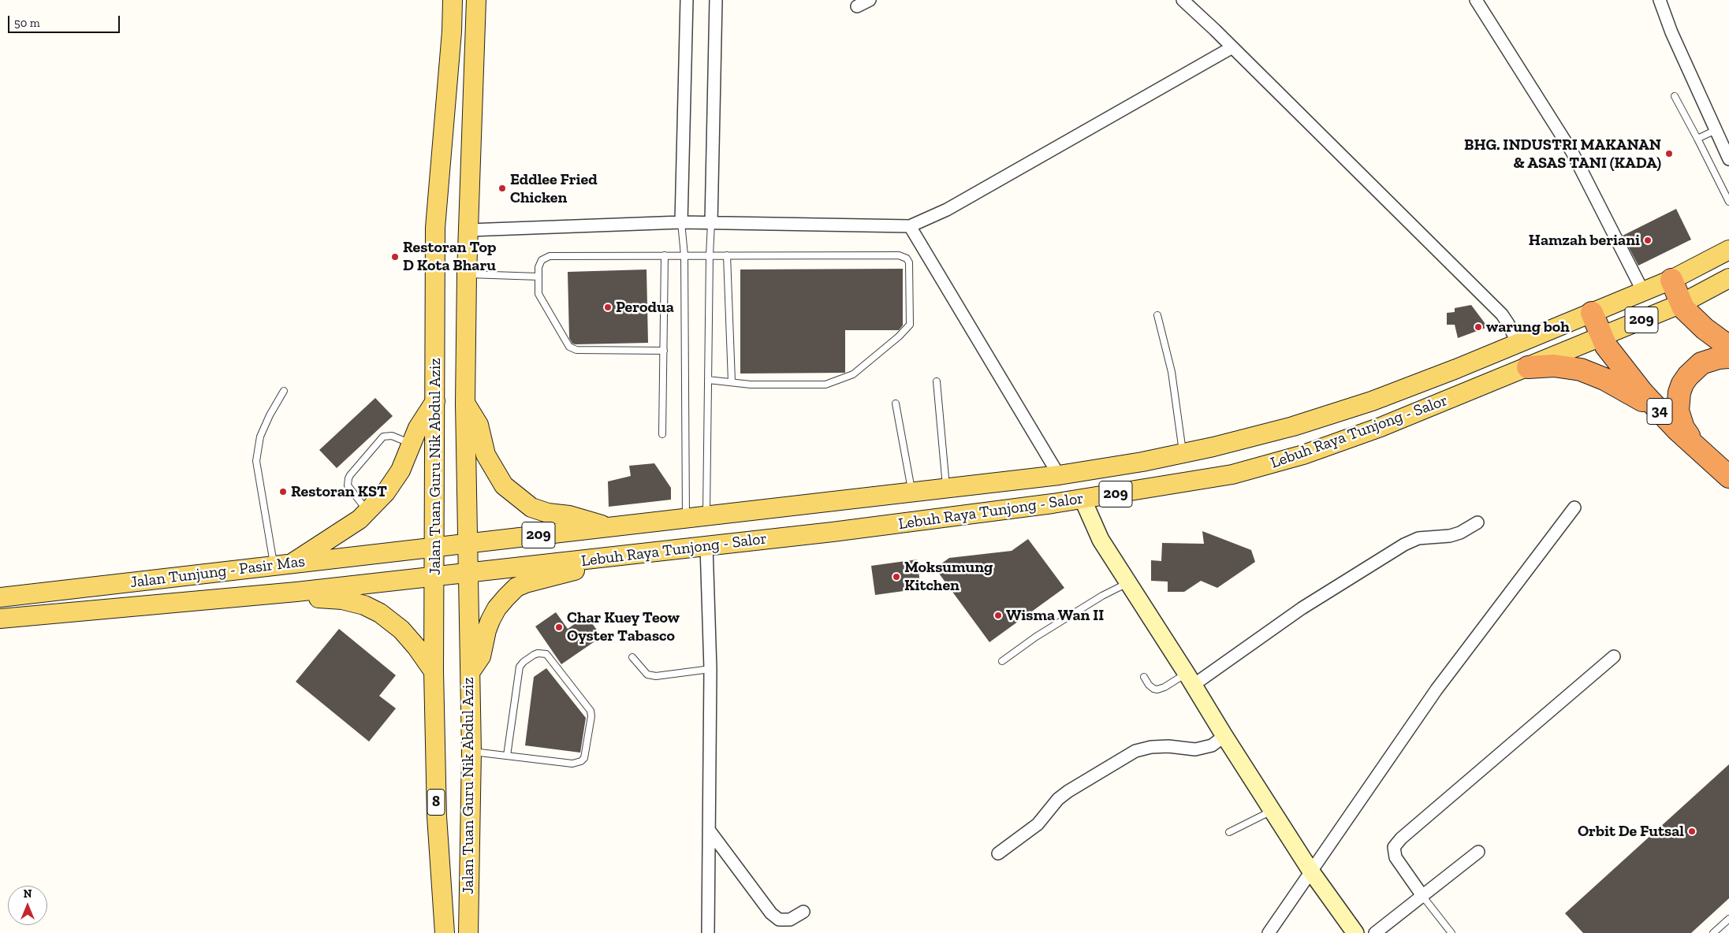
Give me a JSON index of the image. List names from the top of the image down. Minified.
{"streets":{"highway":["34"],"main road":["209","Lebuh Raya Tunjong - Salor","Jalan Tuan Guru Nik Abdul Aziz","Jalan Tunjung - Pasir Mas","8"]},"crossings":[["209","Lebuh Raya Tunjong - Salor"],["34","Lebuh Raya Tunjong - Salor"],["Lebuh Raya Tunjong - Salor","Jalan Tuan Guru Nik Abdul Aziz"],["Lebuh Raya Tunjong - Salor","Jalan Tunjung - Pasir Mas"],["Jalan Tuan Guru Nik Abdul Aziz","Jalan Tunjung - Pasir Mas"]],"places":["BHG. INDUSTRI MAKANAN & ASAS TANI (KADA)","Eddlee Fried Chicken","Hamzah beriani","Restoran Top D Kota Bharu","Perodua","warung boh","Restoran KST","Moksumung Kitchen","Wisma Wan II","Char Kuey Teow Oyster Tabasco","Orbit De Futsal"],"scale_bar":"50 m","north":"top"}
